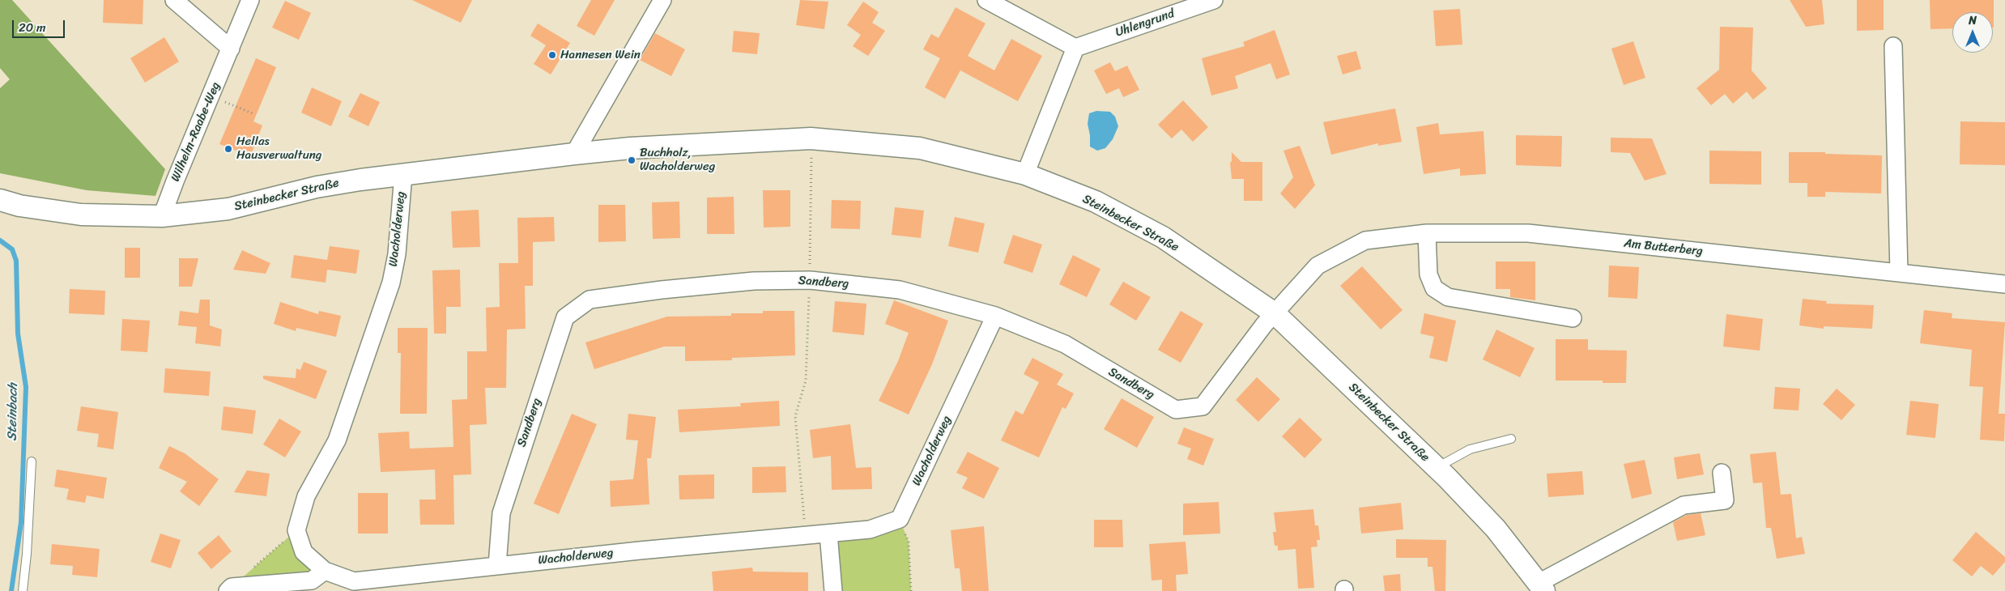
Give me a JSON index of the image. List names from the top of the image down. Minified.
{"streets":{"street":["Uhlengrund","Wilhelm-Raabe-Weg","Steinbecker Straße","Wacholderweg","Am Butterberg","Sandberg"]},"crossings":[["Wilhelm-Raabe-Weg","Steinbecker Straße"],["Steinbecker Straße","Wacholderweg"],["Steinbecker Straße","Am Butterberg"],["Steinbecker Straße","Sandberg"],["Wacholderweg","Sandberg"],["Am Butterberg","Sandberg"]],"water":["Steinbach"],"places":["Hannesen Wein","Hellas Hausverwaltung","Buchholz, Wacholderweg"],"scale_bar":"20 m","north":"top"}
